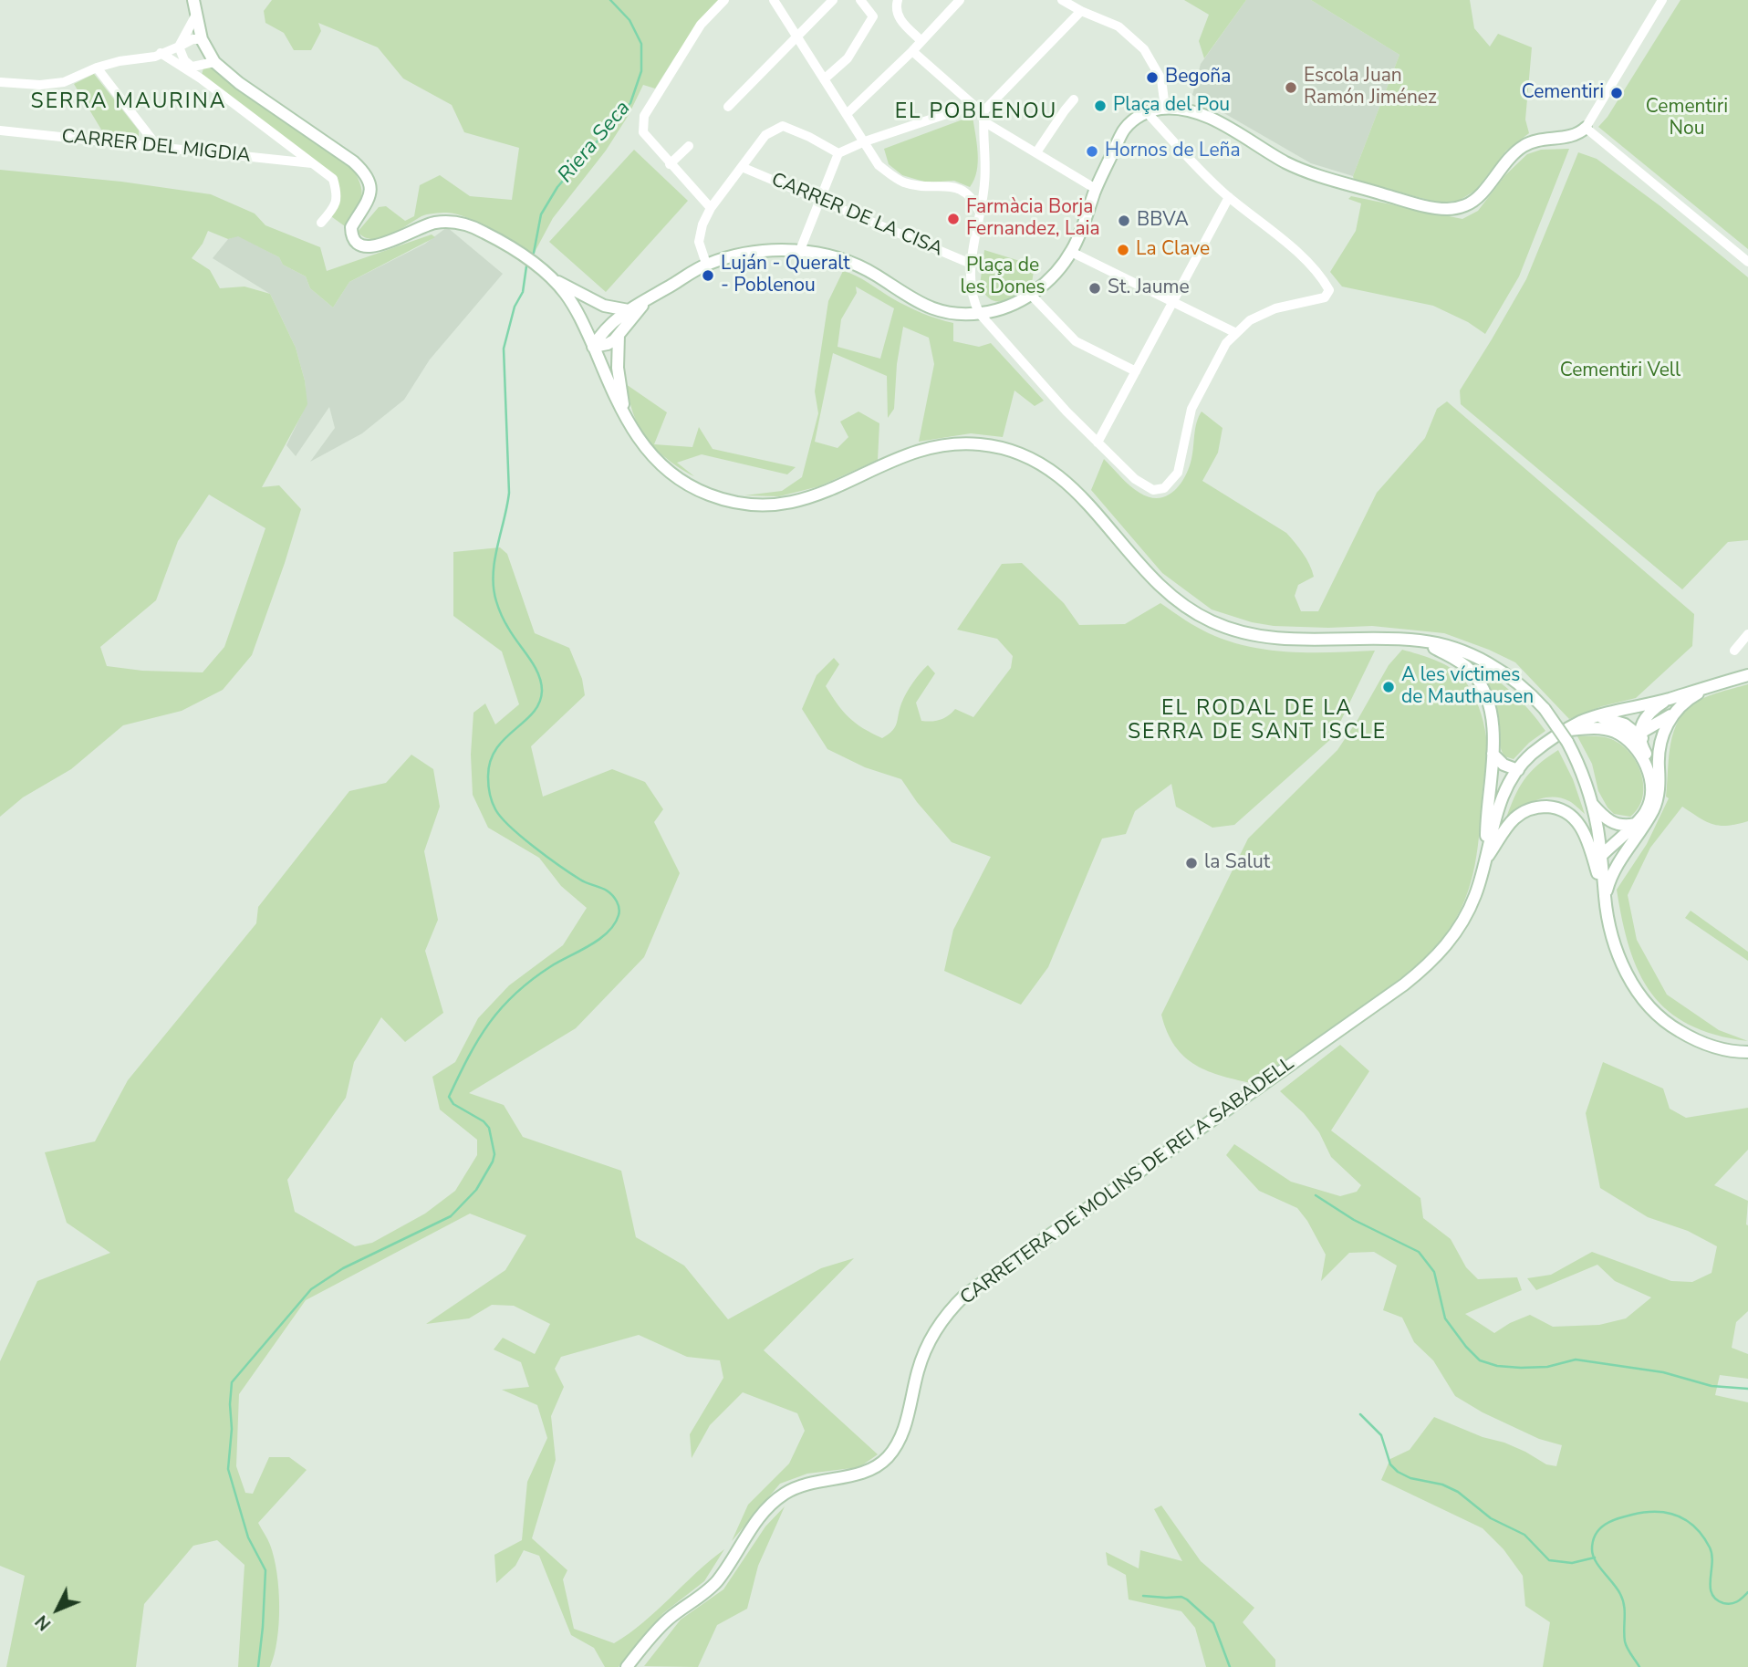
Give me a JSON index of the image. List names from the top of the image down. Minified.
{"streets":{"main road":["CARRETERA DE MOLINS DE REI A SABADELL"],"street":["CARRER DEL MIGDIA","CARRER DE LA CISA"]},"districts":["SERRA MAURINA","EL POBLENOU","EL RODAL DE LA SERRA DE SANT ISCLE"],"water":["Riera Seca"],"parks":["Cementiri Nou","Plaça de les Dones","Cementiri Vell"],"places":["Begoña","Escola Juan Ramón Jiménez","Cementiri","Plaça del Pou","Hornos de Leña","Farmàcia Borja Fernandez, Laia","BBVA","La Clave","Luján - Queralt - Poblenou","St. Jaume","A les víctimes de Mauthausen","la Salut"],"north":"bottom left"}
